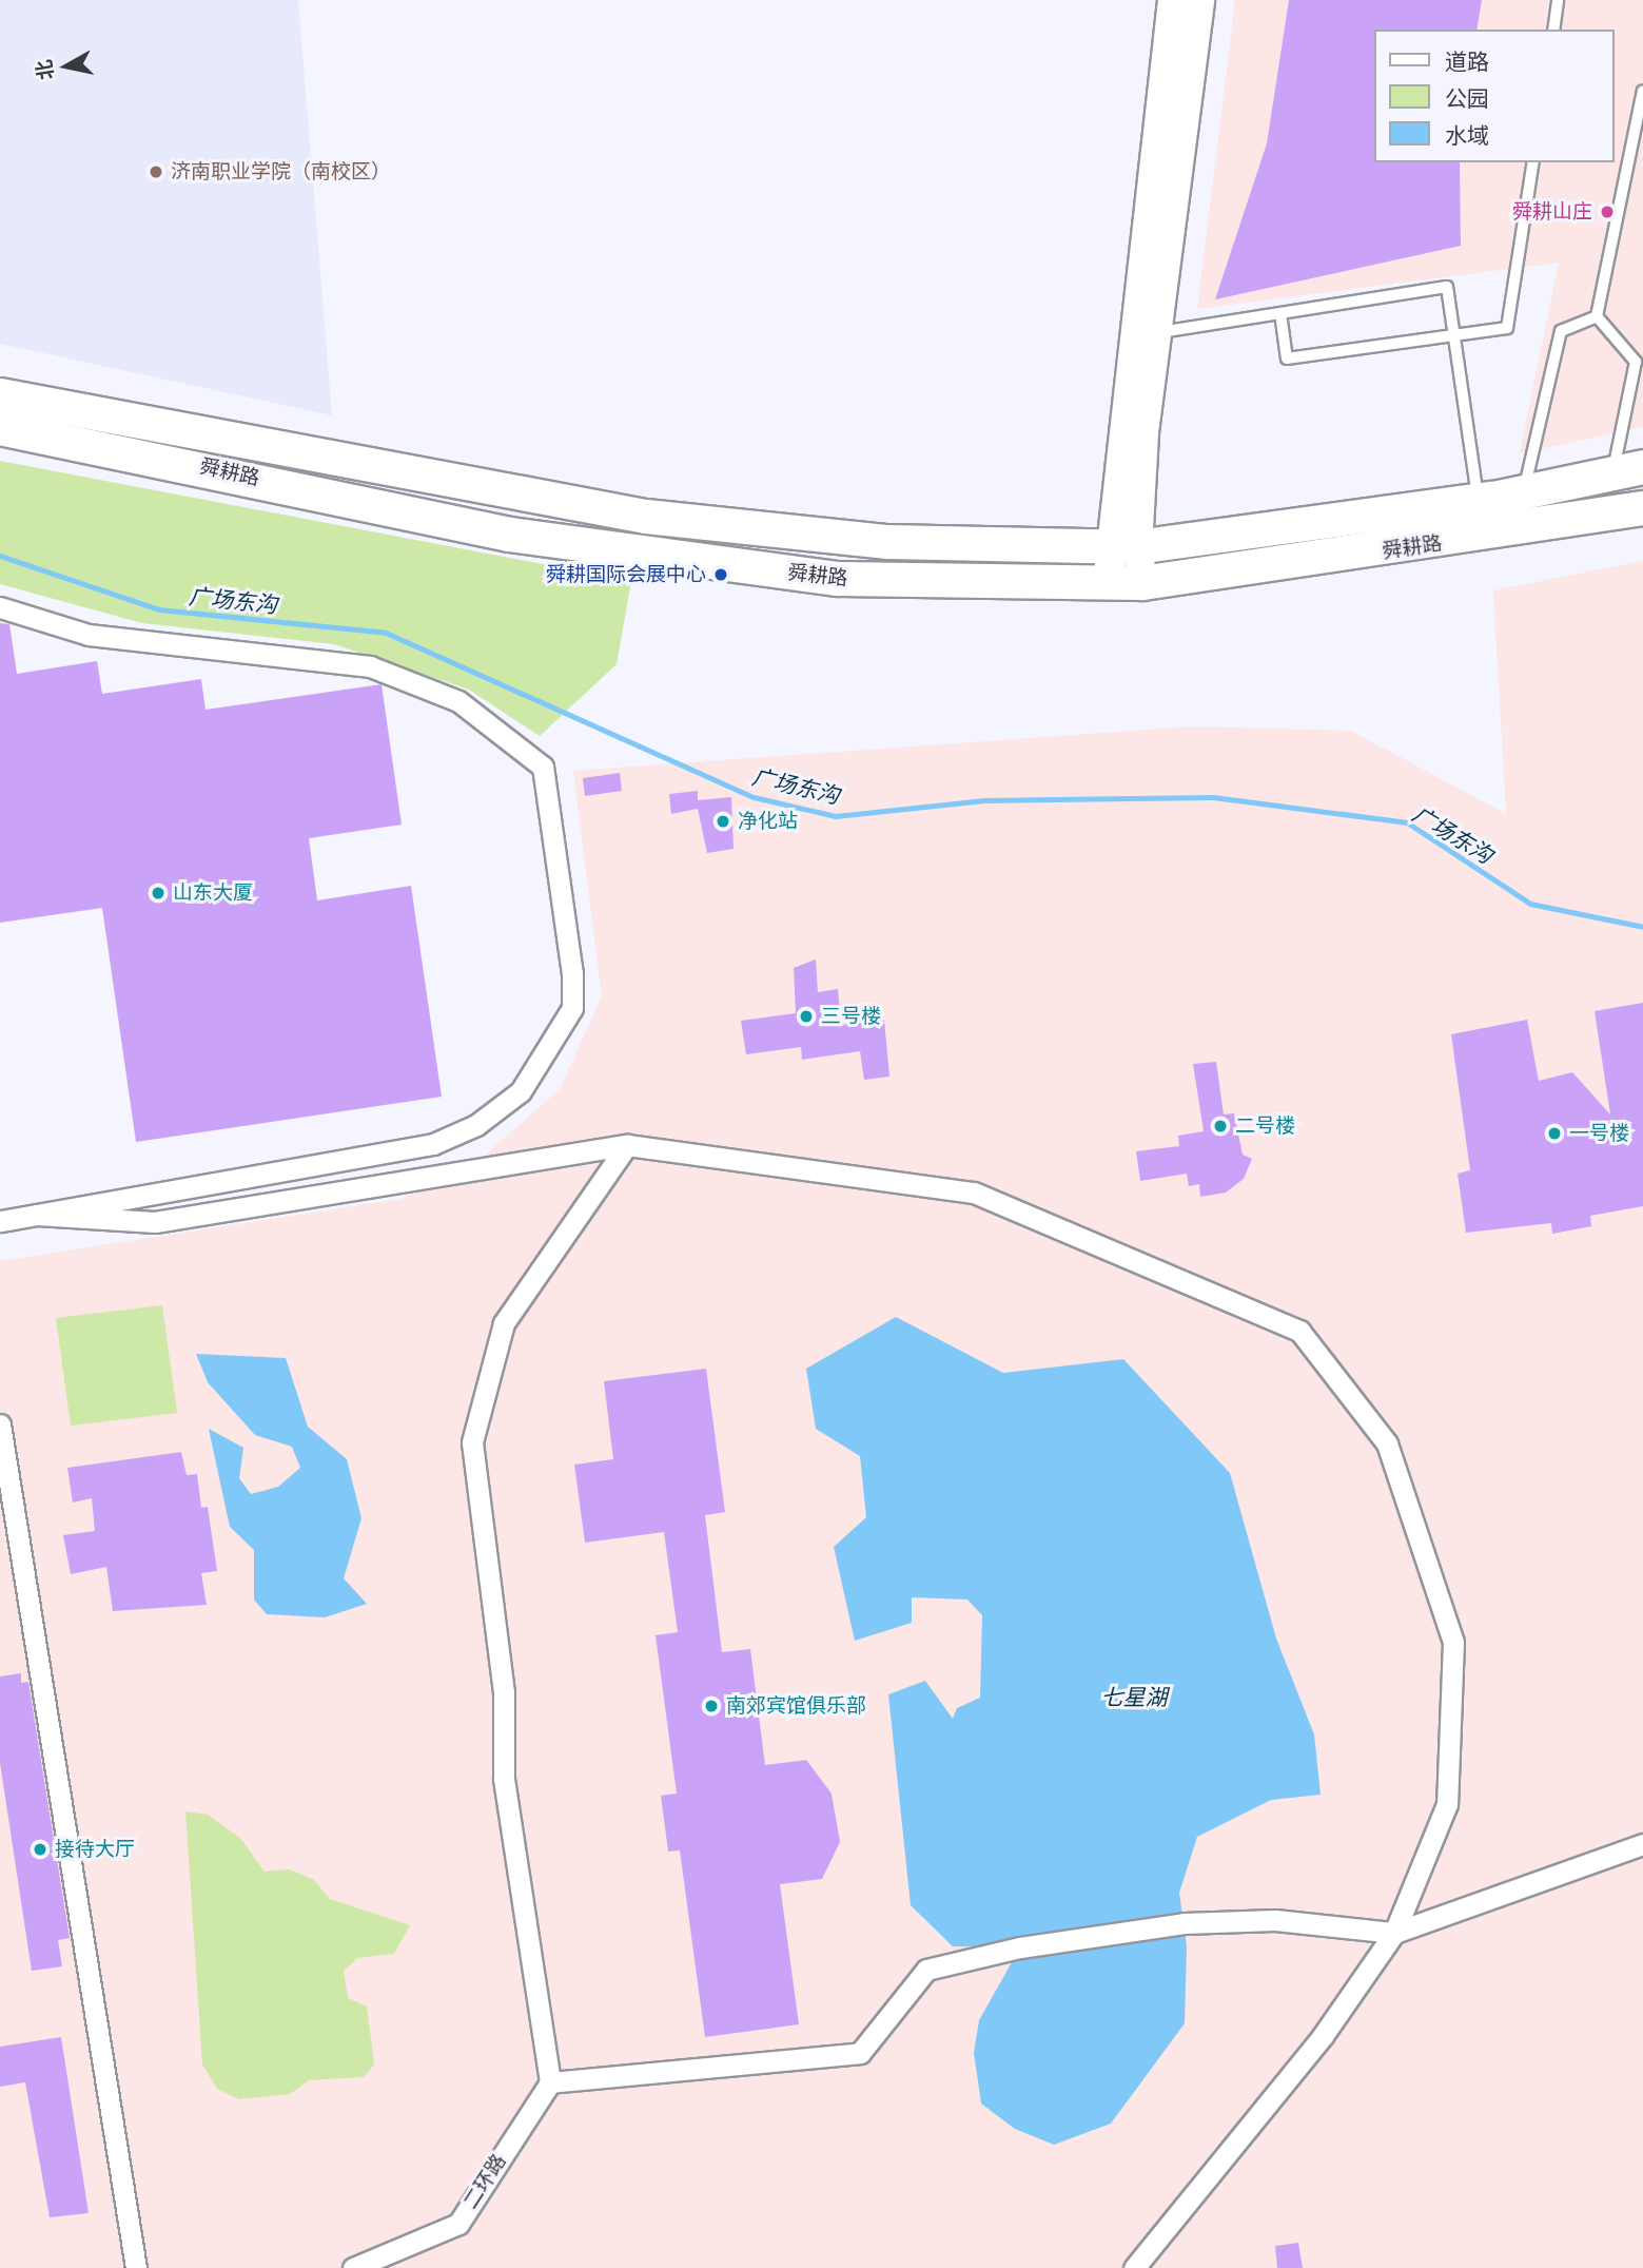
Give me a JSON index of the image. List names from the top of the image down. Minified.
{"streets":{"main road":["舜耕路"],"street":["二环路"]},"water":["广场东沟","七星湖"],"places":["济南职业学院（南校区）","舜耕山庄","舜耕国际会展中心","净化站","山东大厦","三号楼","二号楼","一号楼","南郊宾馆俱乐部","接待大厅"],"legend":["道路","公园","水域"],"north":"left"}
